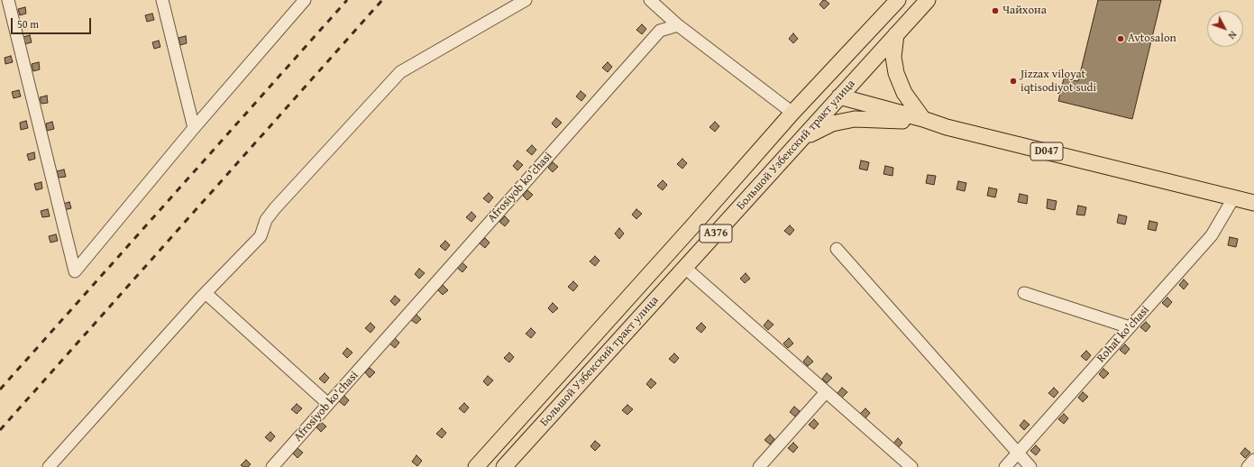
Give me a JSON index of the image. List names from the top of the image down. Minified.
{"streets":{"main road":["Большой Узбекский тракт улица","D047","A376"],"street":["Afrosiyob ko'chasi","Rohat ko'chasi"]},"crossings":[["Большой Узбекский тракт улица","D047"],["D047","Rohat ko'chasi"]],"places":["Чайхона","Avtosalon","Jizzax viloyat iqtisodiyot sudi"],"scale_bar":"50 m","north":"bottom right"}
